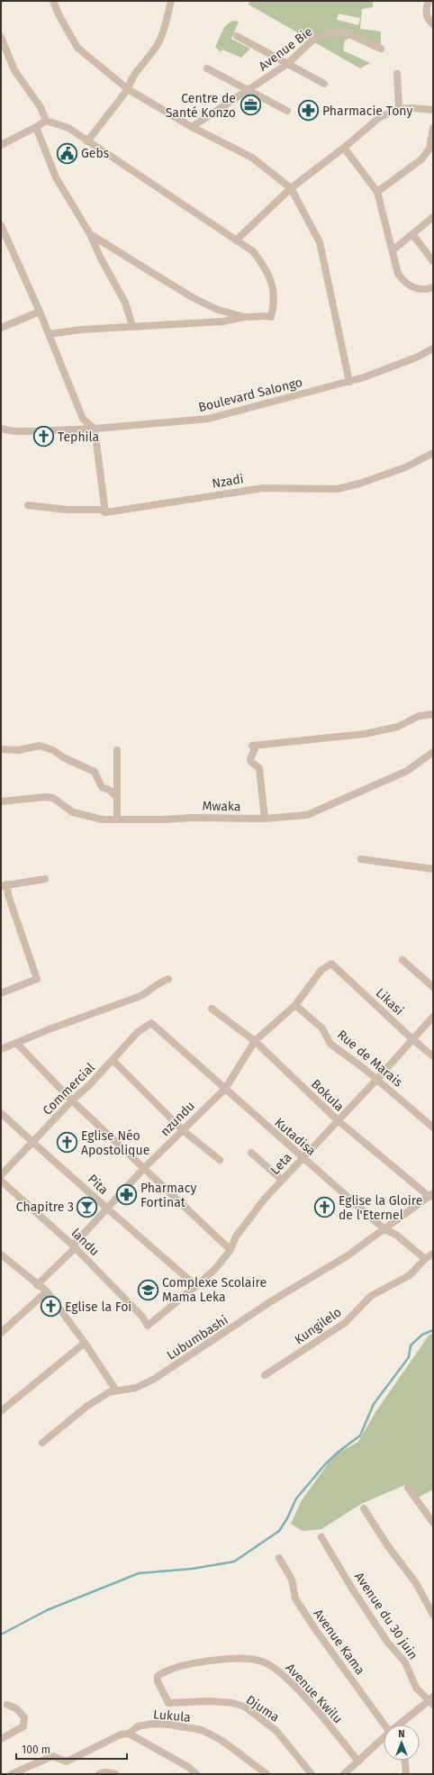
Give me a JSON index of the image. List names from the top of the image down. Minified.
{"streets":{"street":["Avenue Bie","Boulevard Salongo","Nzadi","Mwaka","Likasi","Rue de Marais","Commercial","Bokula","nzundu","Kutadisa","Leta","Pita","landu","Kungilelo","Lubumbashi","Avenue du 30 juin","Avenue Kama","Avenue Kwilu","Djuma","Lukula"]},"crossings":[["Likasi","nzundu"],["Likasi","Leta"],["Rue de Marais","nzundu"],["Rue de Marais","Leta"],["Commercial","Kutadisa"],["Commercial","Pita"],["Bokula","nzundu"],["Bokula","Leta"],["Bokula","Lubumbashi"],["nzundu","Kutadisa"],["nzundu","Pita"],["nzundu","landu"],["Kutadisa","Leta"],["Kutadisa","Kungilelo"],["Kutadisa","Lubumbashi"],["Leta","Pita"],["Leta","landu"],["Avenue Kwilu","Djuma"]],"places":{"office":["Centre de Santé Konzo"],"pharmacy":["Pharmacie Tony","Pharmacy Fortinat"],"public building":["Gebs"],"church":["Tephila","Eglise Néo Apostolique","Eglise la Gloire de l'Eternel","Eglise la Foi"],"bar":["Chapitre 3"],"school or university":["Complexe Scolaire Mama Leka"]},"scale_bar":"100 m","north":"top"}
